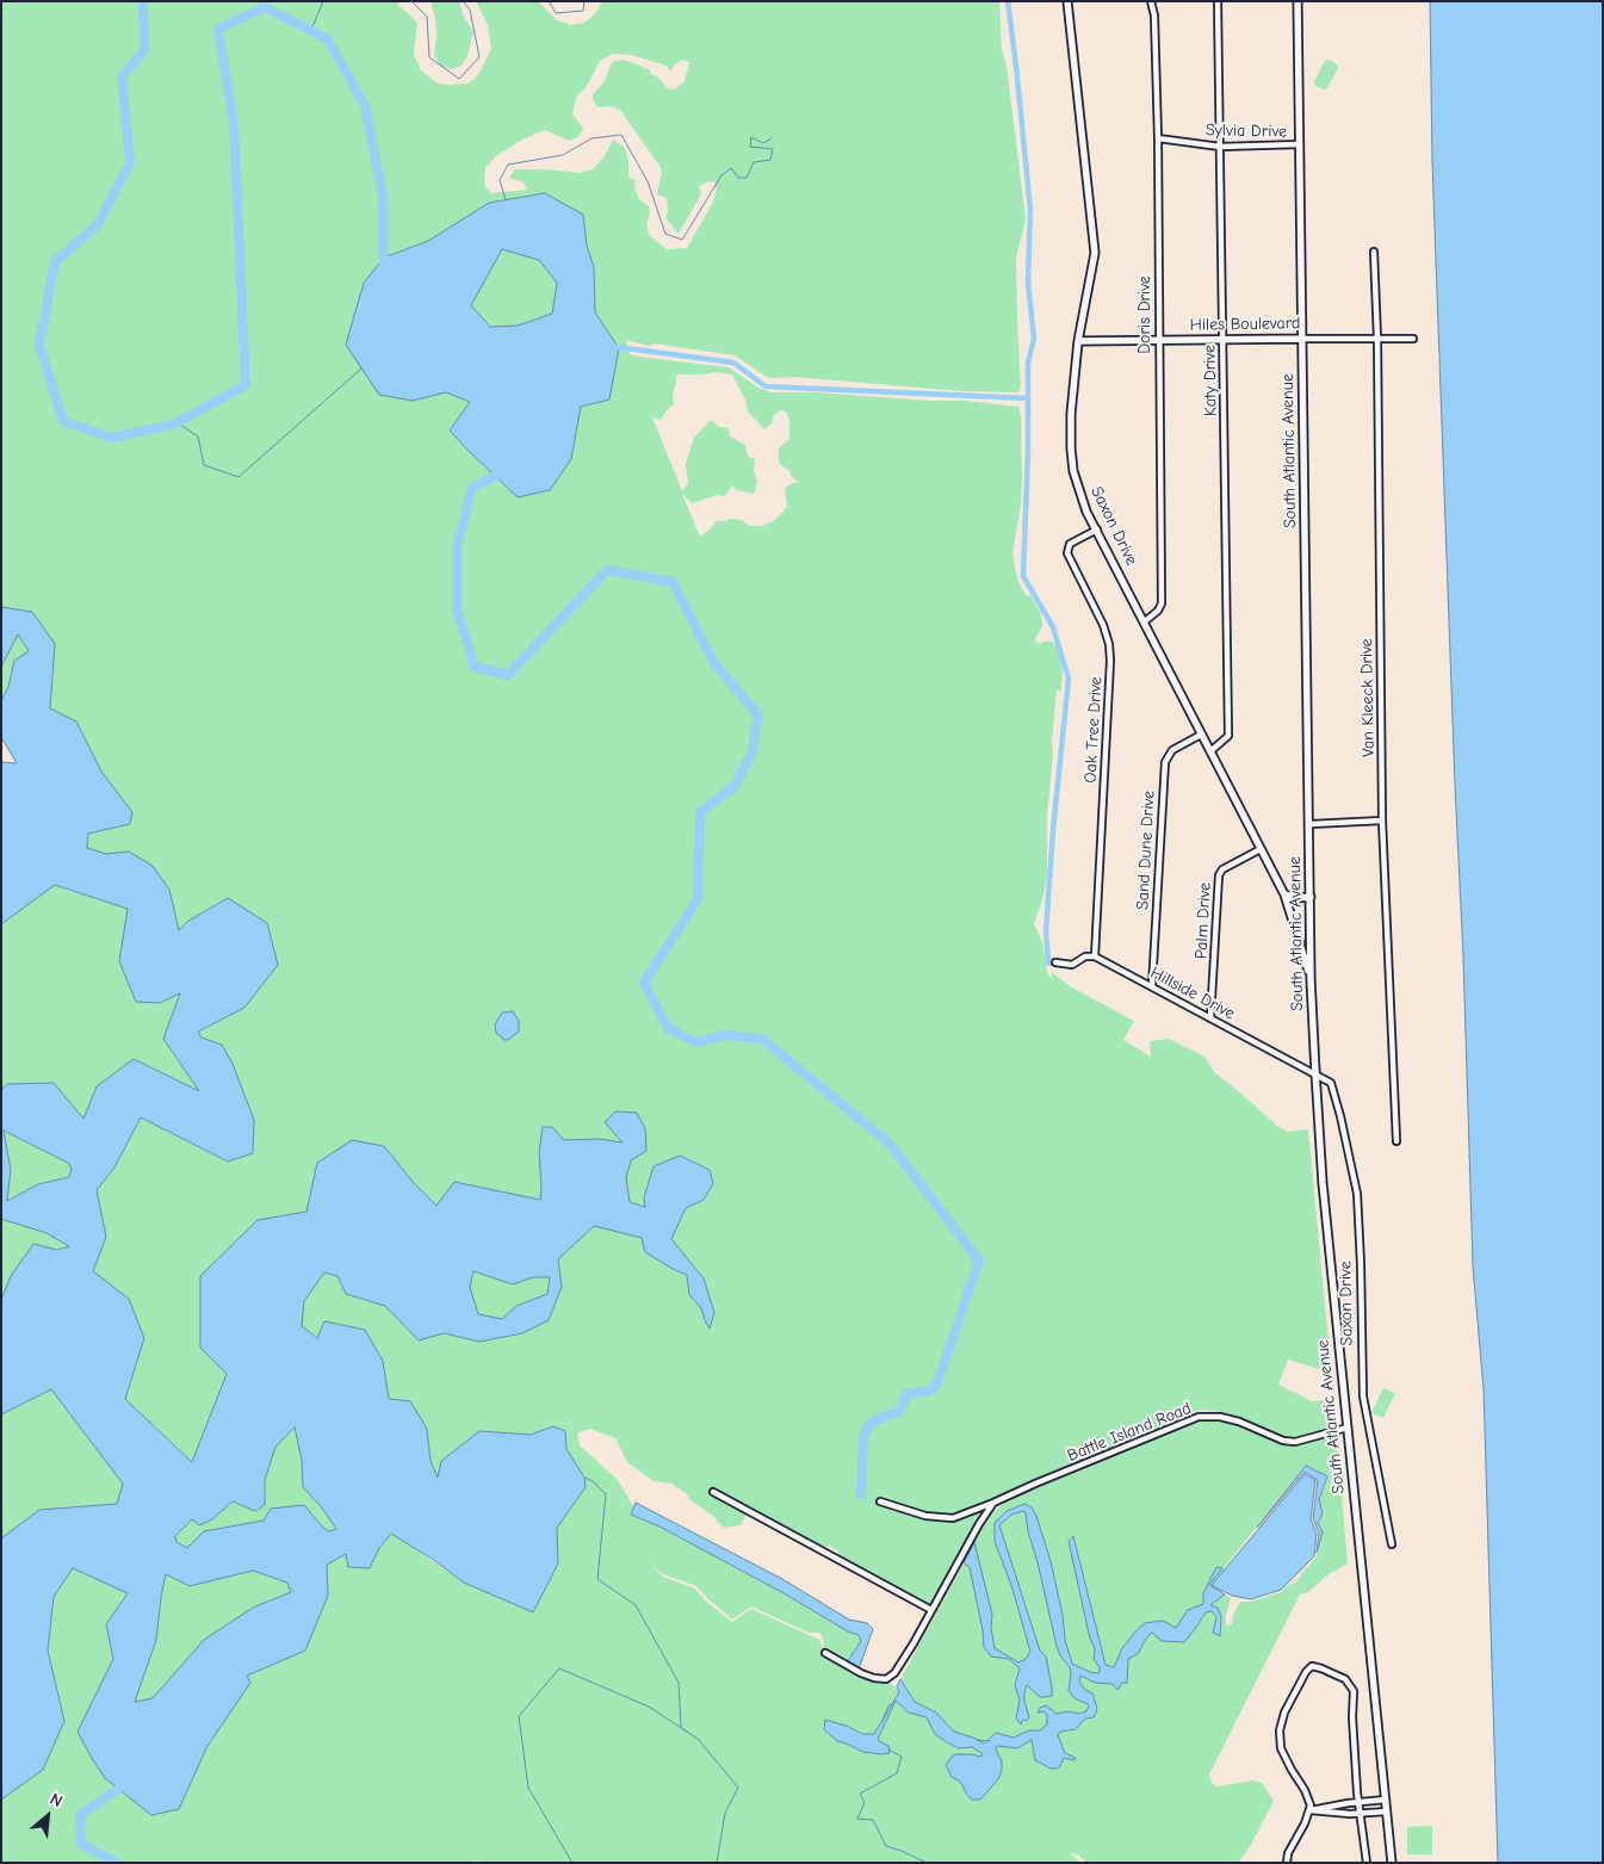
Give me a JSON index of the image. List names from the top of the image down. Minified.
{"streets":{"street":["Sylvia Drive","Doris Drive","Hiles Boulevard","Katy Drive","South Atlantic Avenue","Saxon Drive","Van Kleeck Drive","Oak Tree Drive","Sand Dune Drive","Palm Drive","Hillside Drive","Battle Island Road"]},"crossings":[["Sylvia Drive","Doris Drive"],["Sylvia Drive","Katy Drive"],["Sylvia Drive","South Atlantic Avenue"],["Doris Drive","Hiles Boulevard"],["Doris Drive","Saxon Drive"],["Hiles Boulevard","Katy Drive"],["Hiles Boulevard","South Atlantic Avenue"],["Hiles Boulevard","Saxon Drive"],["Hiles Boulevard","Van Kleeck Drive"],["Katy Drive","Saxon Drive"],["South Atlantic Avenue","Saxon Drive"],["South Atlantic Avenue","Hillside Drive"],["South Atlantic Avenue","Battle Island Road"],["Saxon Drive","Oak Tree Drive"],["Saxon Drive","Sand Dune Drive"],["Saxon Drive","Palm Drive"],["Saxon Drive","Hillside Drive"],["Oak Tree Drive","Hillside Drive"],["Sand Dune Drive","Hillside Drive"],["Palm Drive","Hillside Drive"]],"north":"top right"}
